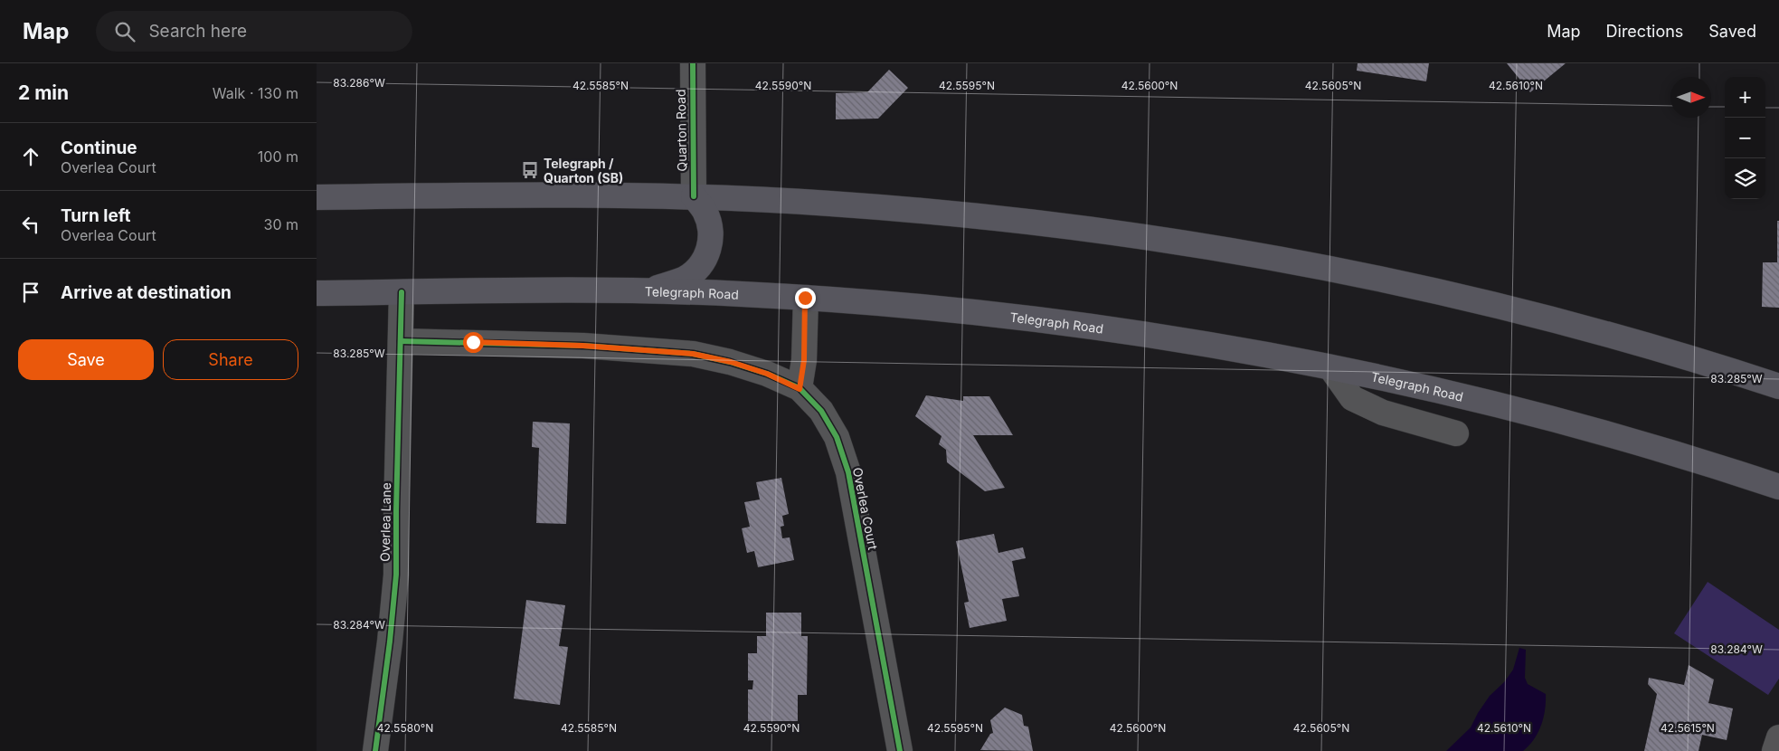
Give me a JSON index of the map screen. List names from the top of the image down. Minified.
{"streets":{"highway":["Telegraph Road"],"street":["Quarton Road","Overlea Court","Overlea Lane"]},"crossings":[["Telegraph Road","Overlea Lane"],["Overlea Court","Overlea Lane"]],"places":{"bus stop":["Telegraph / Quarton (SB)"]},"north":"right","page":{"header":"Map","search":"Search here","nav":["Map","Directions","Saved"],"heading":["2 min","Walk · 130 m"],"map_buttons":["+","−"],"list":[["Continue","Overlea Court","100 m"],["Turn left","Overlea Court","30 m"],"Arrive at destination"],"buttons":["Save","Share"]},"coordinates":["83.286°W","42.5585°N","42.5590°N","42.5595°N","42.5600°N","42.5605°N","42.5610°N","83.285°W","83.284°W","42.5580°N","42.5615°N"]}
